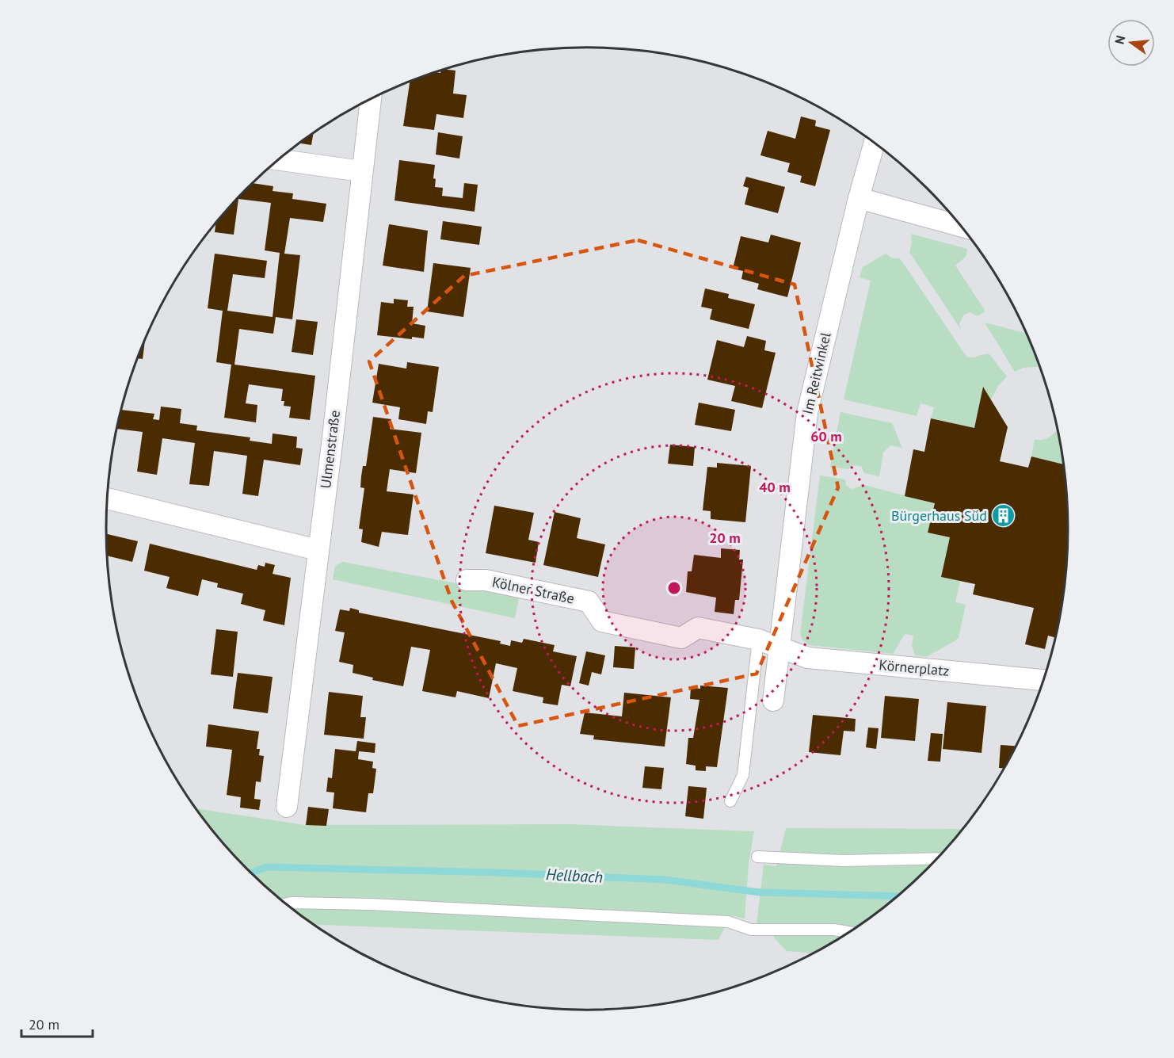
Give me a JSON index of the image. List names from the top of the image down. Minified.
{"streets":{"street":["Im Reitwinkel","Ulmenstraße","Kölner Straße","Körnerplatz"]},"crossings":[["Im Reitwinkel","Kölner Straße"],["Im Reitwinkel","Körnerplatz"],["Kölner Straße","Körnerplatz"]],"water":["Hellbach"],"places":{"building":["Bürgerhaus Süd"]},"scale_bar":"20 m","north":"left","rings":["60 m","40 m","20 m"]}
